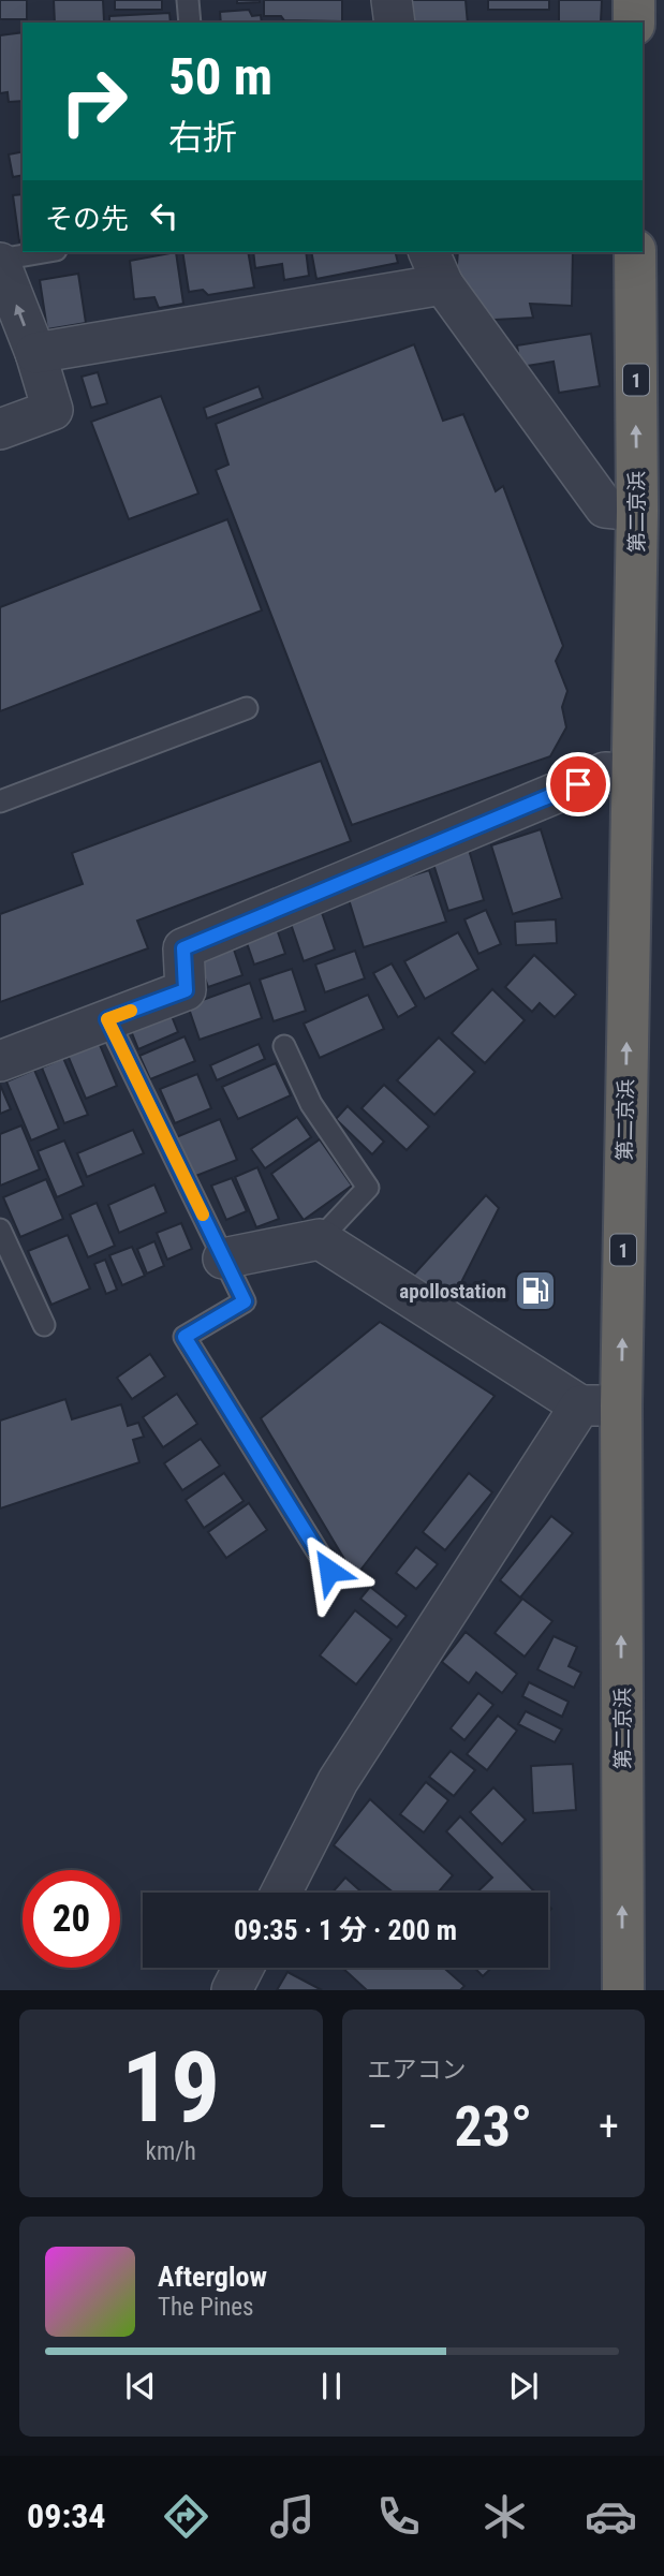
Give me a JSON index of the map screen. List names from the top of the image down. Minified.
{"streets":{"highway":["1","第二京浜"]},"one_way":["第二京浜"],"places":{"fuel station":["apollostation"]},"page":{"turn":["50 m","右折"],"then":"その先","limit":"20","trip":"09:35 · 1 分 · 200 m","tile":[["19","km/h"],"エアコン"],"heat":["−","23°","+"],"song":["Afterglow","The Pines"],"tabs":"09:34"}}
